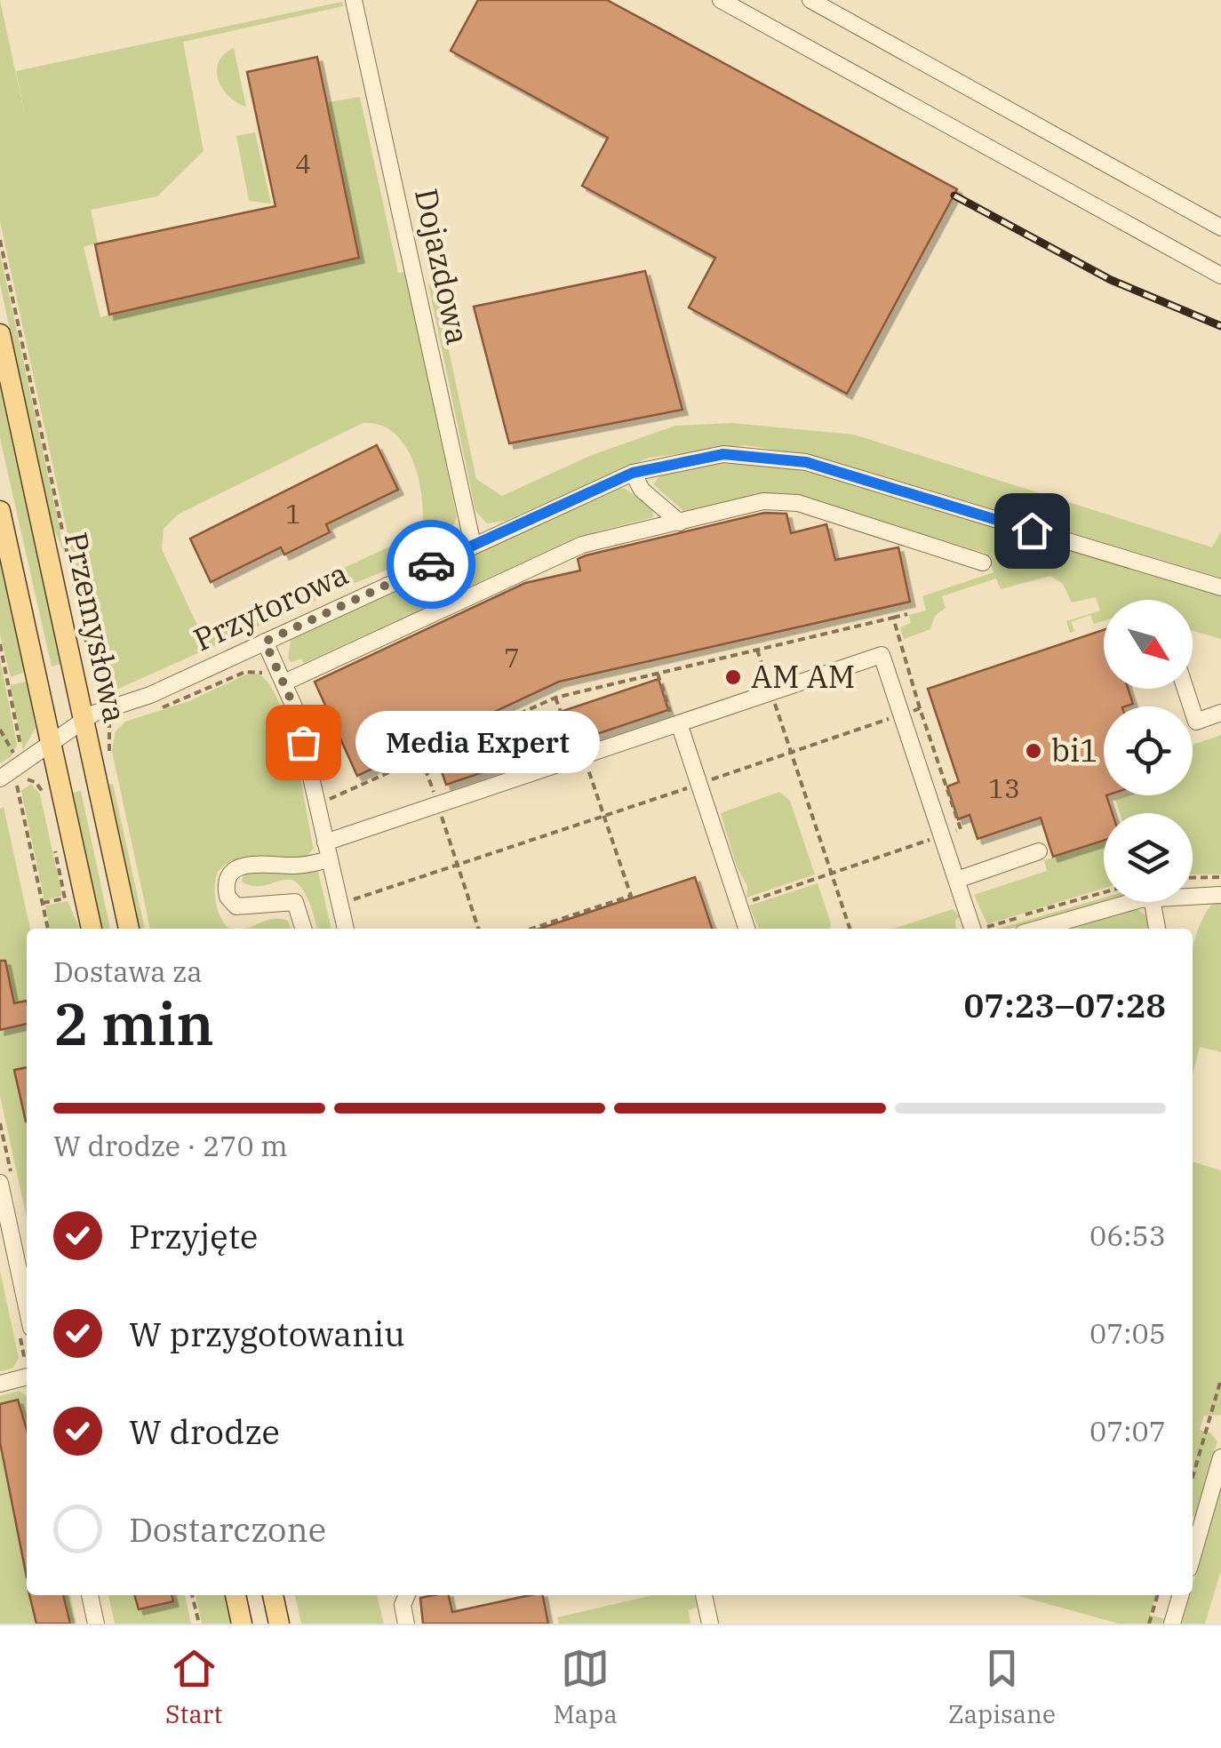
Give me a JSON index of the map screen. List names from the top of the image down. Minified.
{"streets":{"main road":["Przemysłowa"],"street":["Dojazdowa","Przytorowa"]},"crossings":[["Dojazdowa","Przytorowa"],["Przytorowa","Przemysłowa"]],"places":["AM AM","Media Expert","bi1"],"house_numbers":["4","1","7","13"],"north":"bottom right","page":{"bubble":"Media Expert","heading":["2 min","Dostawa za","07:23–07:28"],"bar":"W drodze · 270 m","list":[["Przyjęte","06:53"],["W przygotowaniu","07:05"],["W drodze","07:07"],"Dostarczone"],"tabs":["Start","Mapa","Zapisane"]}}
